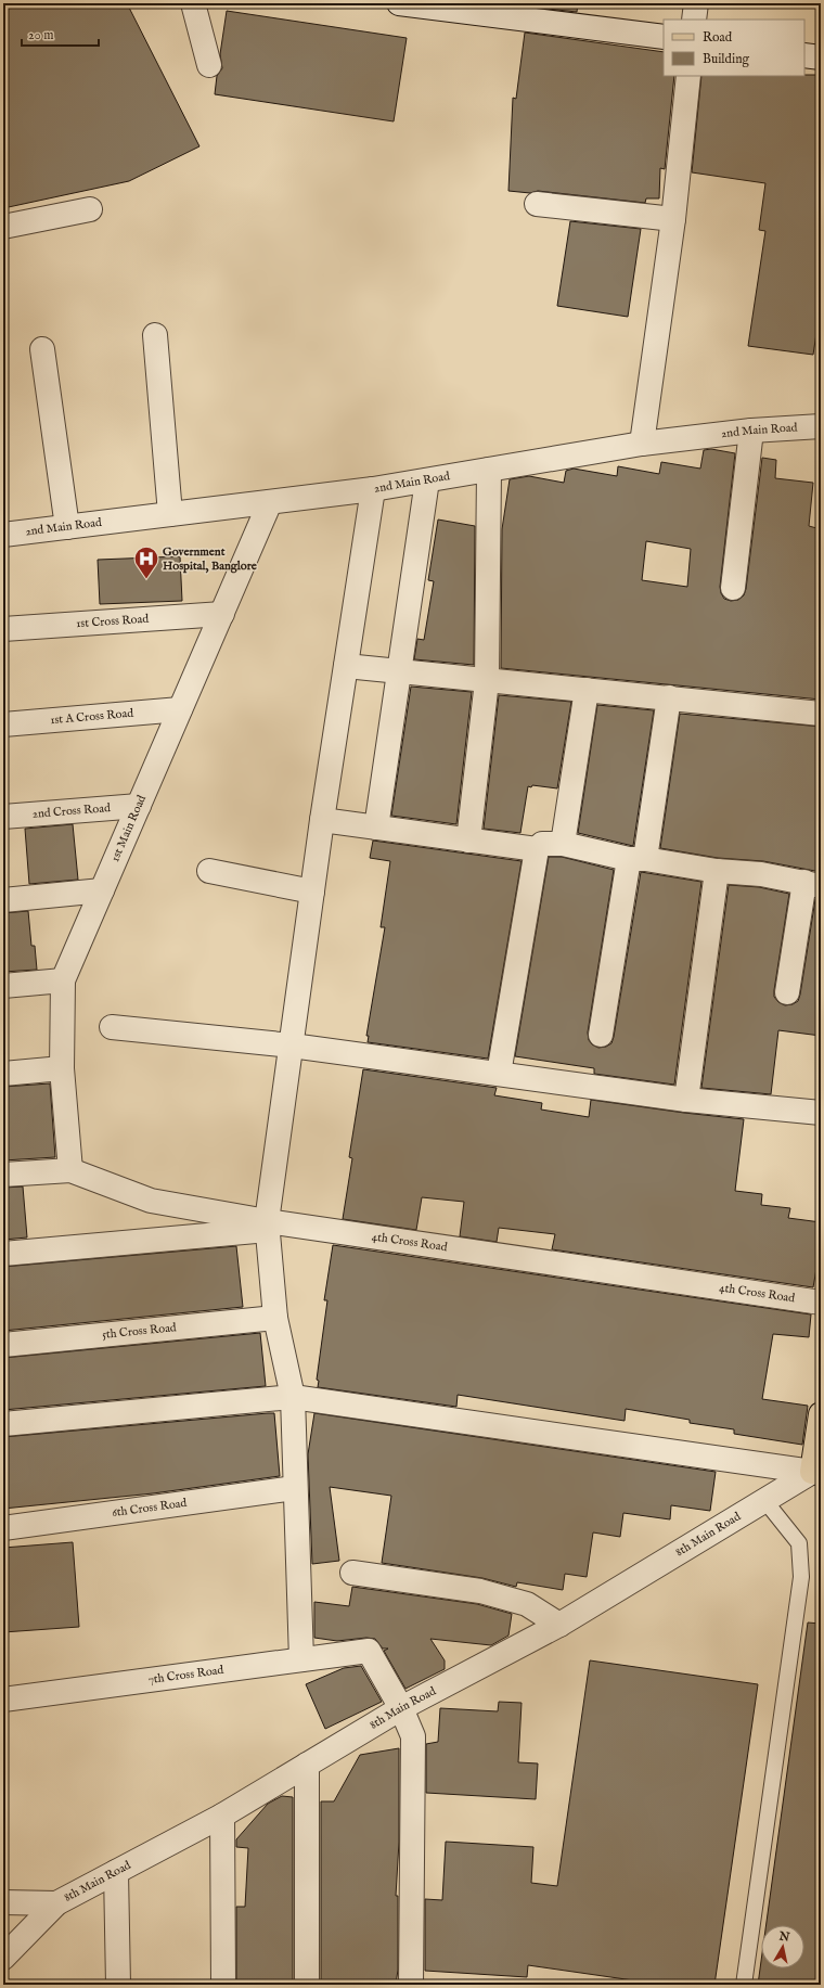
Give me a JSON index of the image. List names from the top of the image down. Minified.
{"streets":{"street":["2nd Main Road","1st Cross Road","1st A Cross Road","2nd Cross Road","1st Main Road","4th Cross Road","5th Cross Road","6th Cross Road","8th Main Road","7th Cross Road"]},"crossings":[["2nd Main Road","1st Main Road"],["1st Cross Road","1st Main Road"],["1st A Cross Road","1st Main Road"],["2nd Cross Road","1st Main Road"],["1st Main Road","4th Cross Road"],["8th Main Road","7th Cross Road"]],"places":{"hospital":["Government Hospital, Banglore"]},"legend":["Road","Building"],"scale_bar":"20 m","north":"top"}
